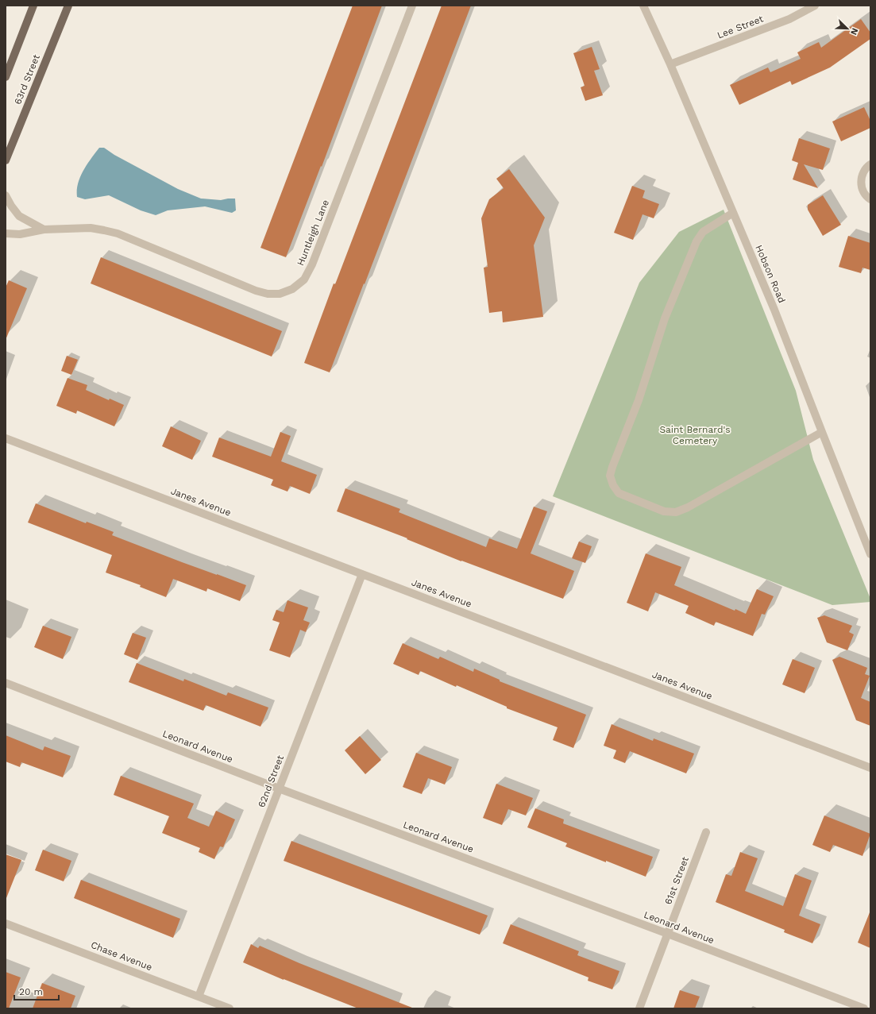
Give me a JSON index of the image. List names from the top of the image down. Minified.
{"streets":{"main road":["63rd Street"],"street":["Lee Street","Huntleigh Lane","Hobson Road","Janes Avenue","Leonard Avenue","62nd Street","61st Street","Chase Avenue"]},"crossings":[["Lee Street","Hobson Road"],["Janes Avenue","62nd Street"],["Leonard Avenue","62nd Street"],["Leonard Avenue","61st Street"],["62nd Street","Chase Avenue"]],"parks":["Saint Bernard's Cemetery"],"scale_bar":"20 m","north":"bottom right"}
